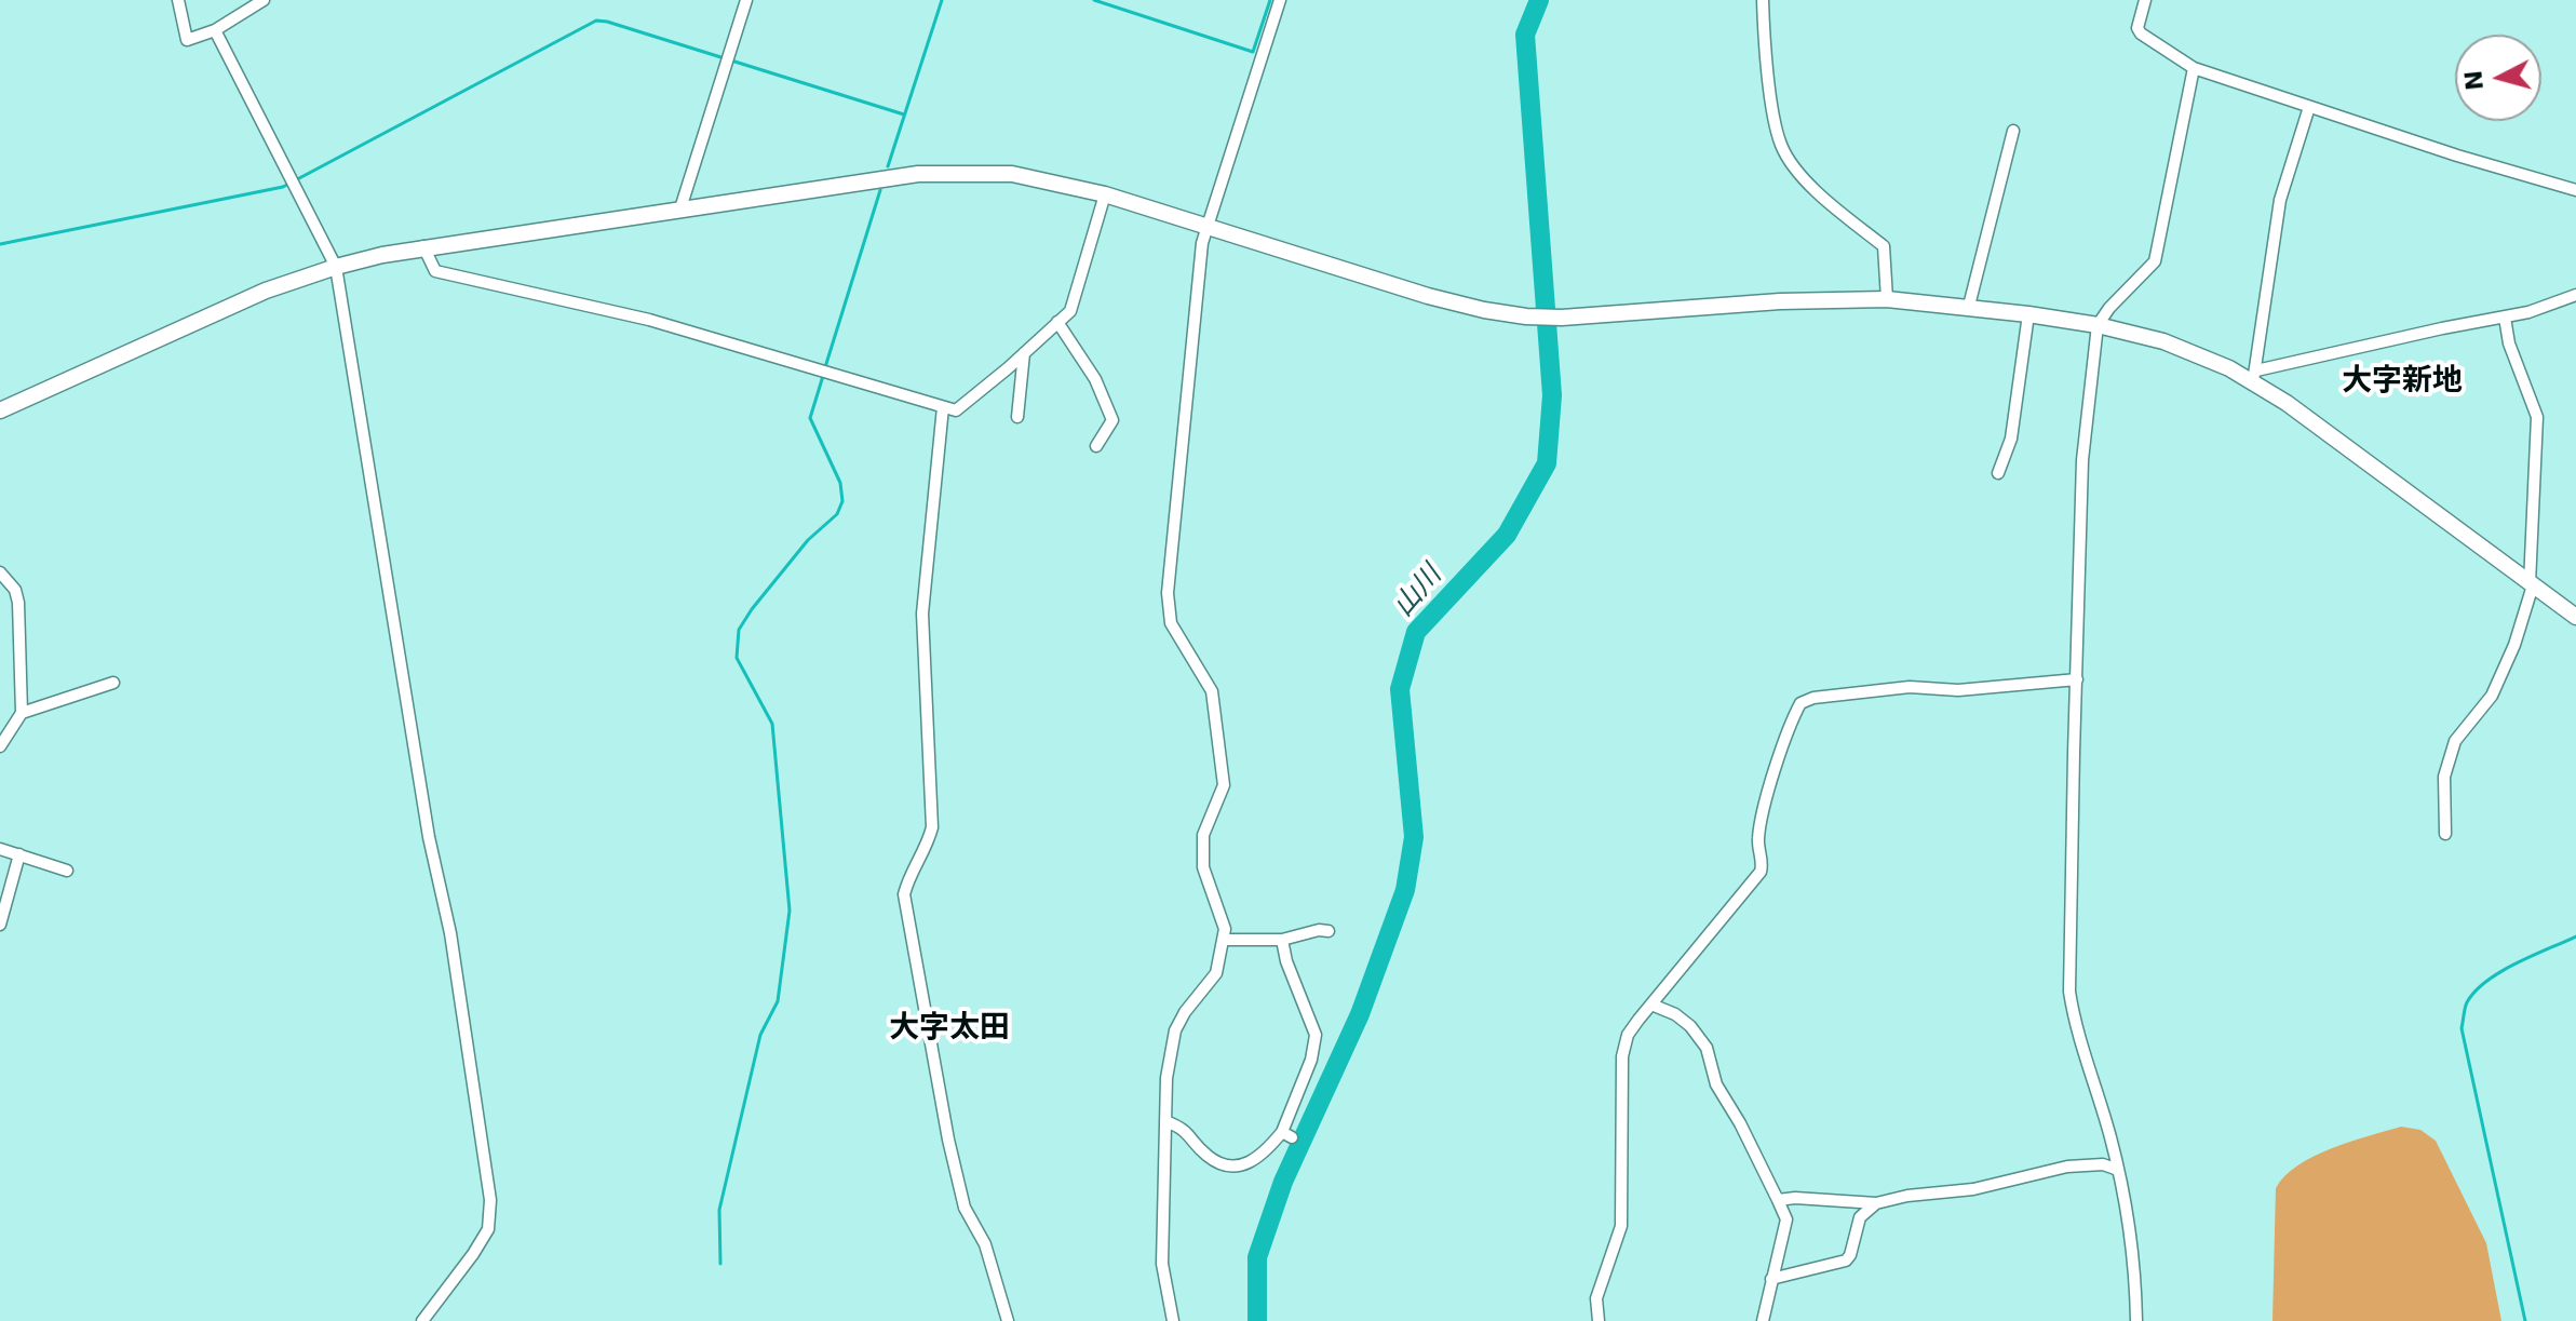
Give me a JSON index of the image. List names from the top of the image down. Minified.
{"districts":["大字新地","大字太田"],"water":["山川"],"north":"left"}
